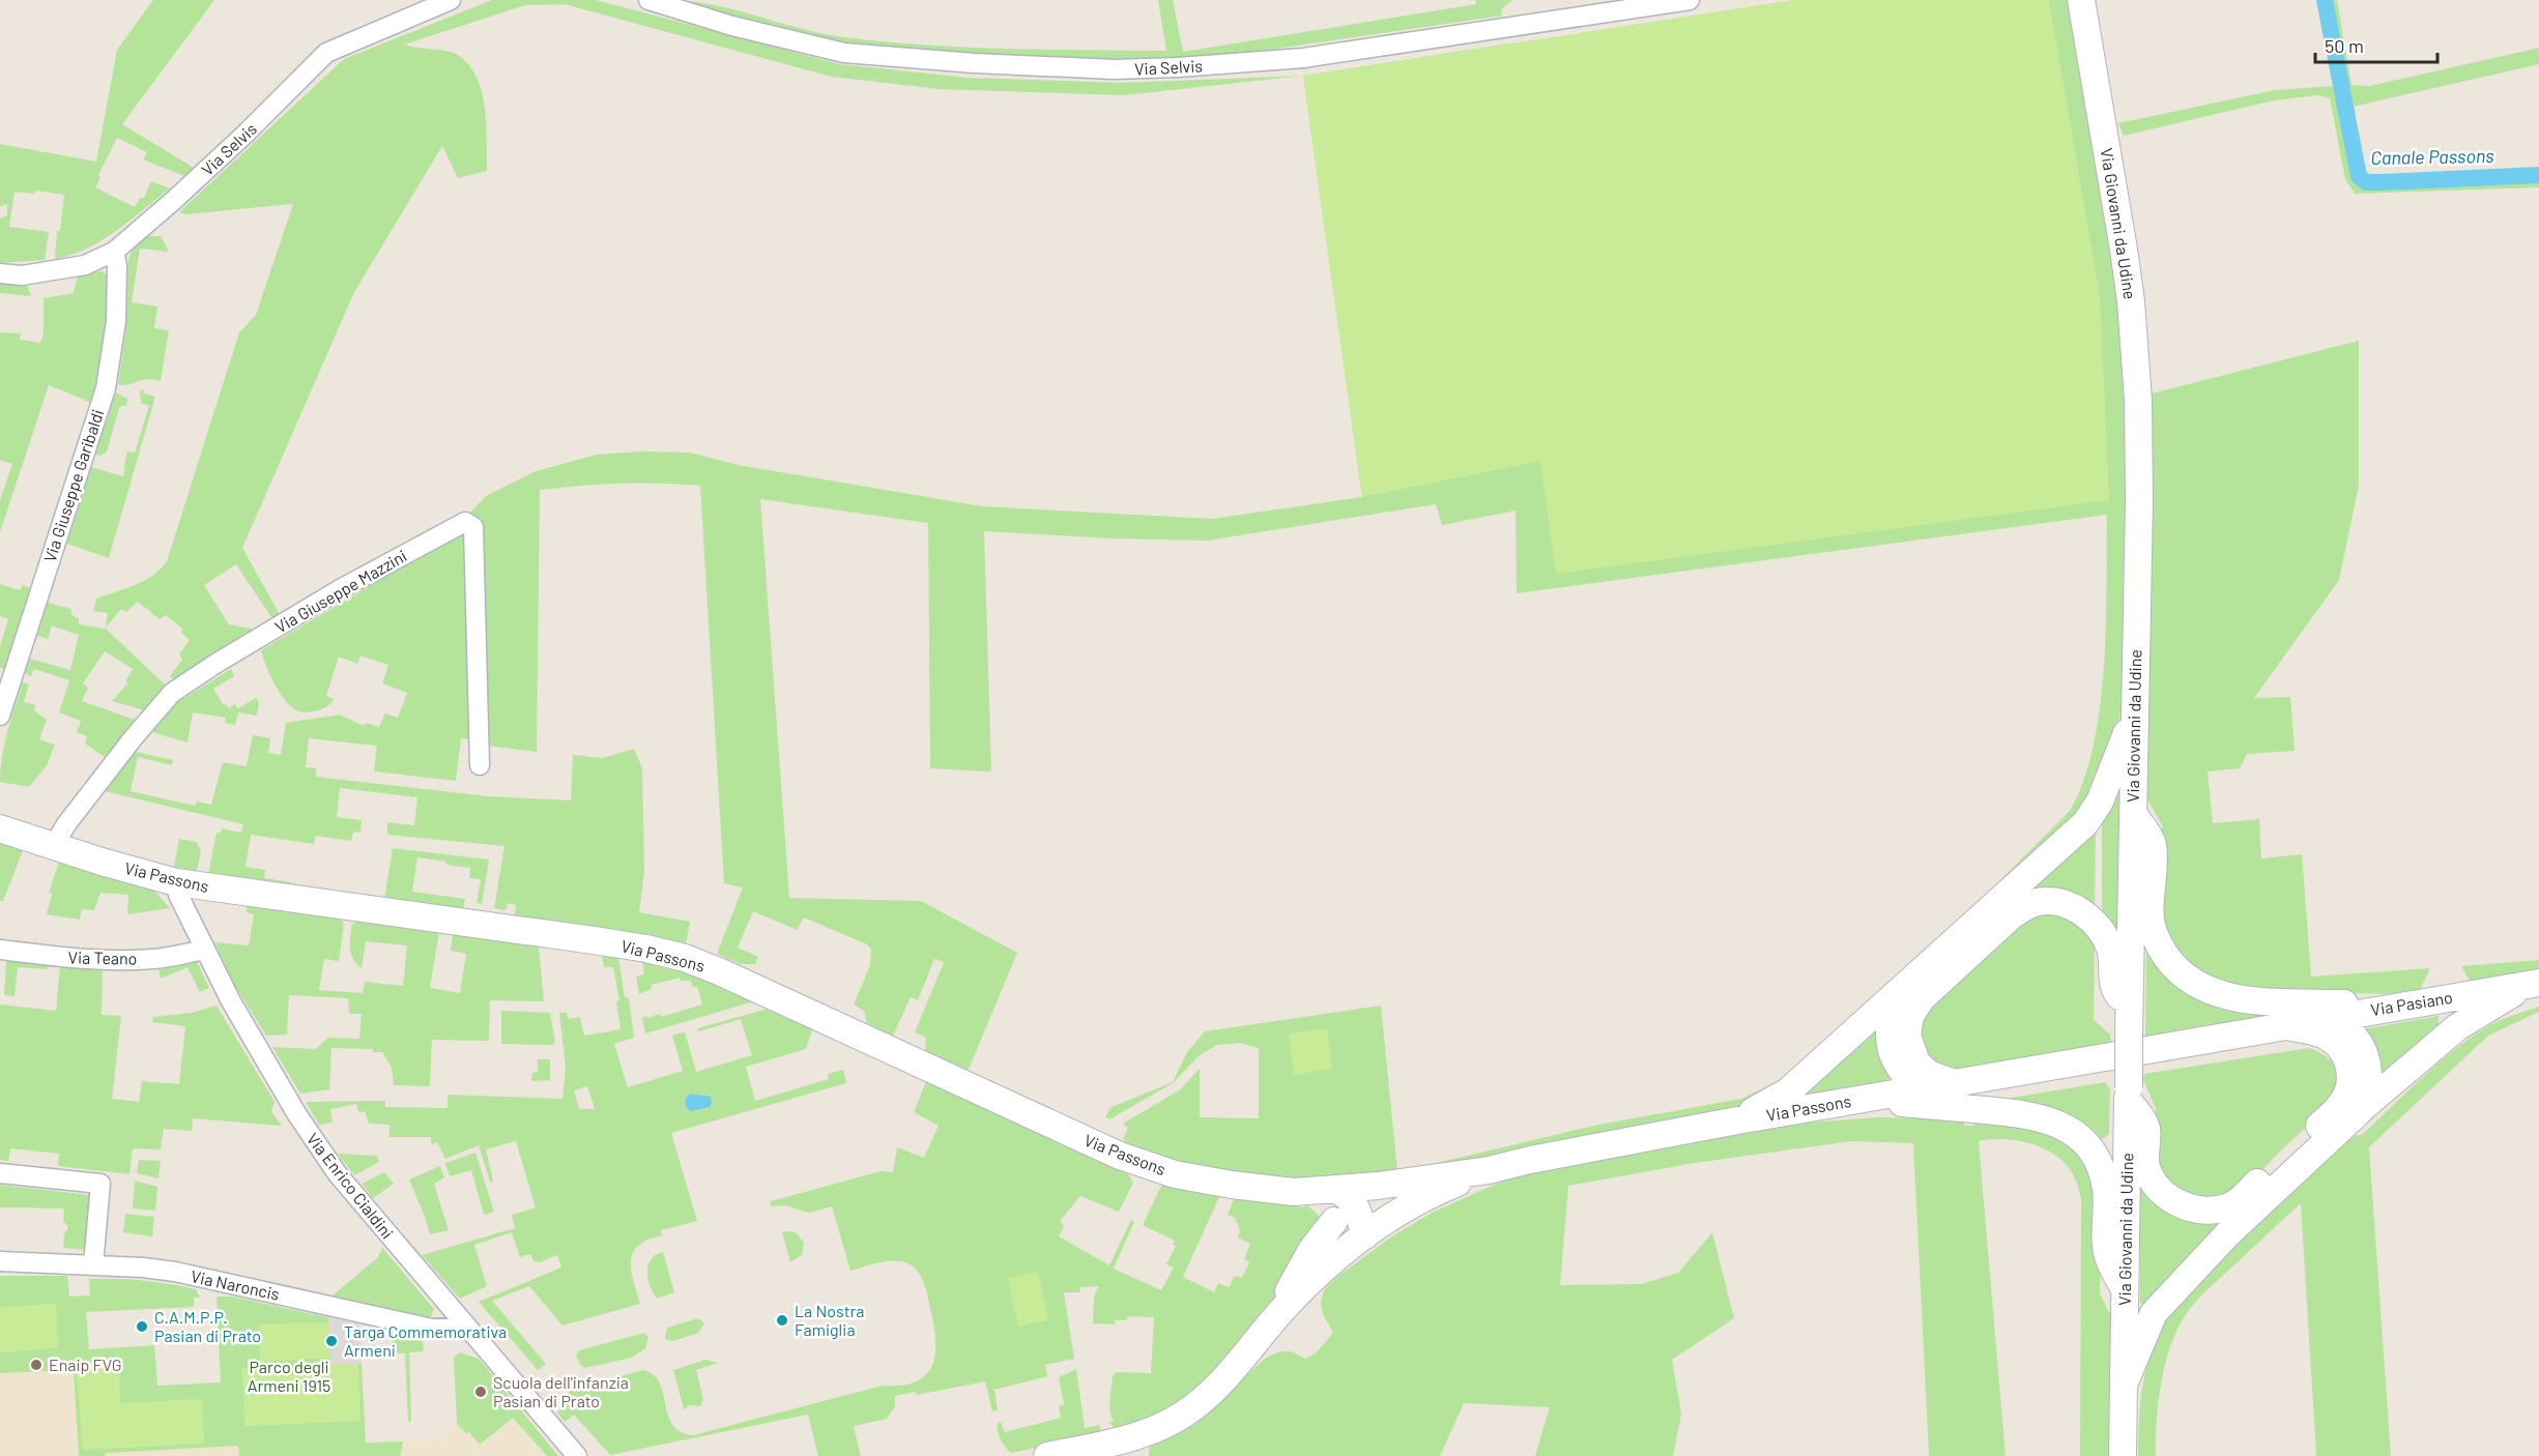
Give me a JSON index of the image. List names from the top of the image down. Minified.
{"streets":{"street":["Via Selvis","Via Giovanni da Udine","Via Giuseppe Garibaldi","Via Giuseppe Mazzini","Via Passons","Via Teano","Via Pasiano","Via Enrico Cialdini","Via Naroncis"]},"crossings":[["Via Selvis","Via Giuseppe Garibaldi"],["Via Giuseppe Mazzini","Via Passons"],["Via Passons","Via Pasiano"],["Via Passons","Via Enrico Cialdini"],["Via Teano","Via Enrico Cialdini"],["Via Enrico Cialdini","Via Naroncis"]],"water":["Canale Passons"],"parks":["Parco degli Armeni 1915"],"places":["La Nostra Famiglia","C.A.M.P.P. Pasian di Prato","Targa Commemorativa Armeni","Enaip FVG","Scuola dell'infanzia Pasian di Prato"],"scale_bar":"50 m"}
